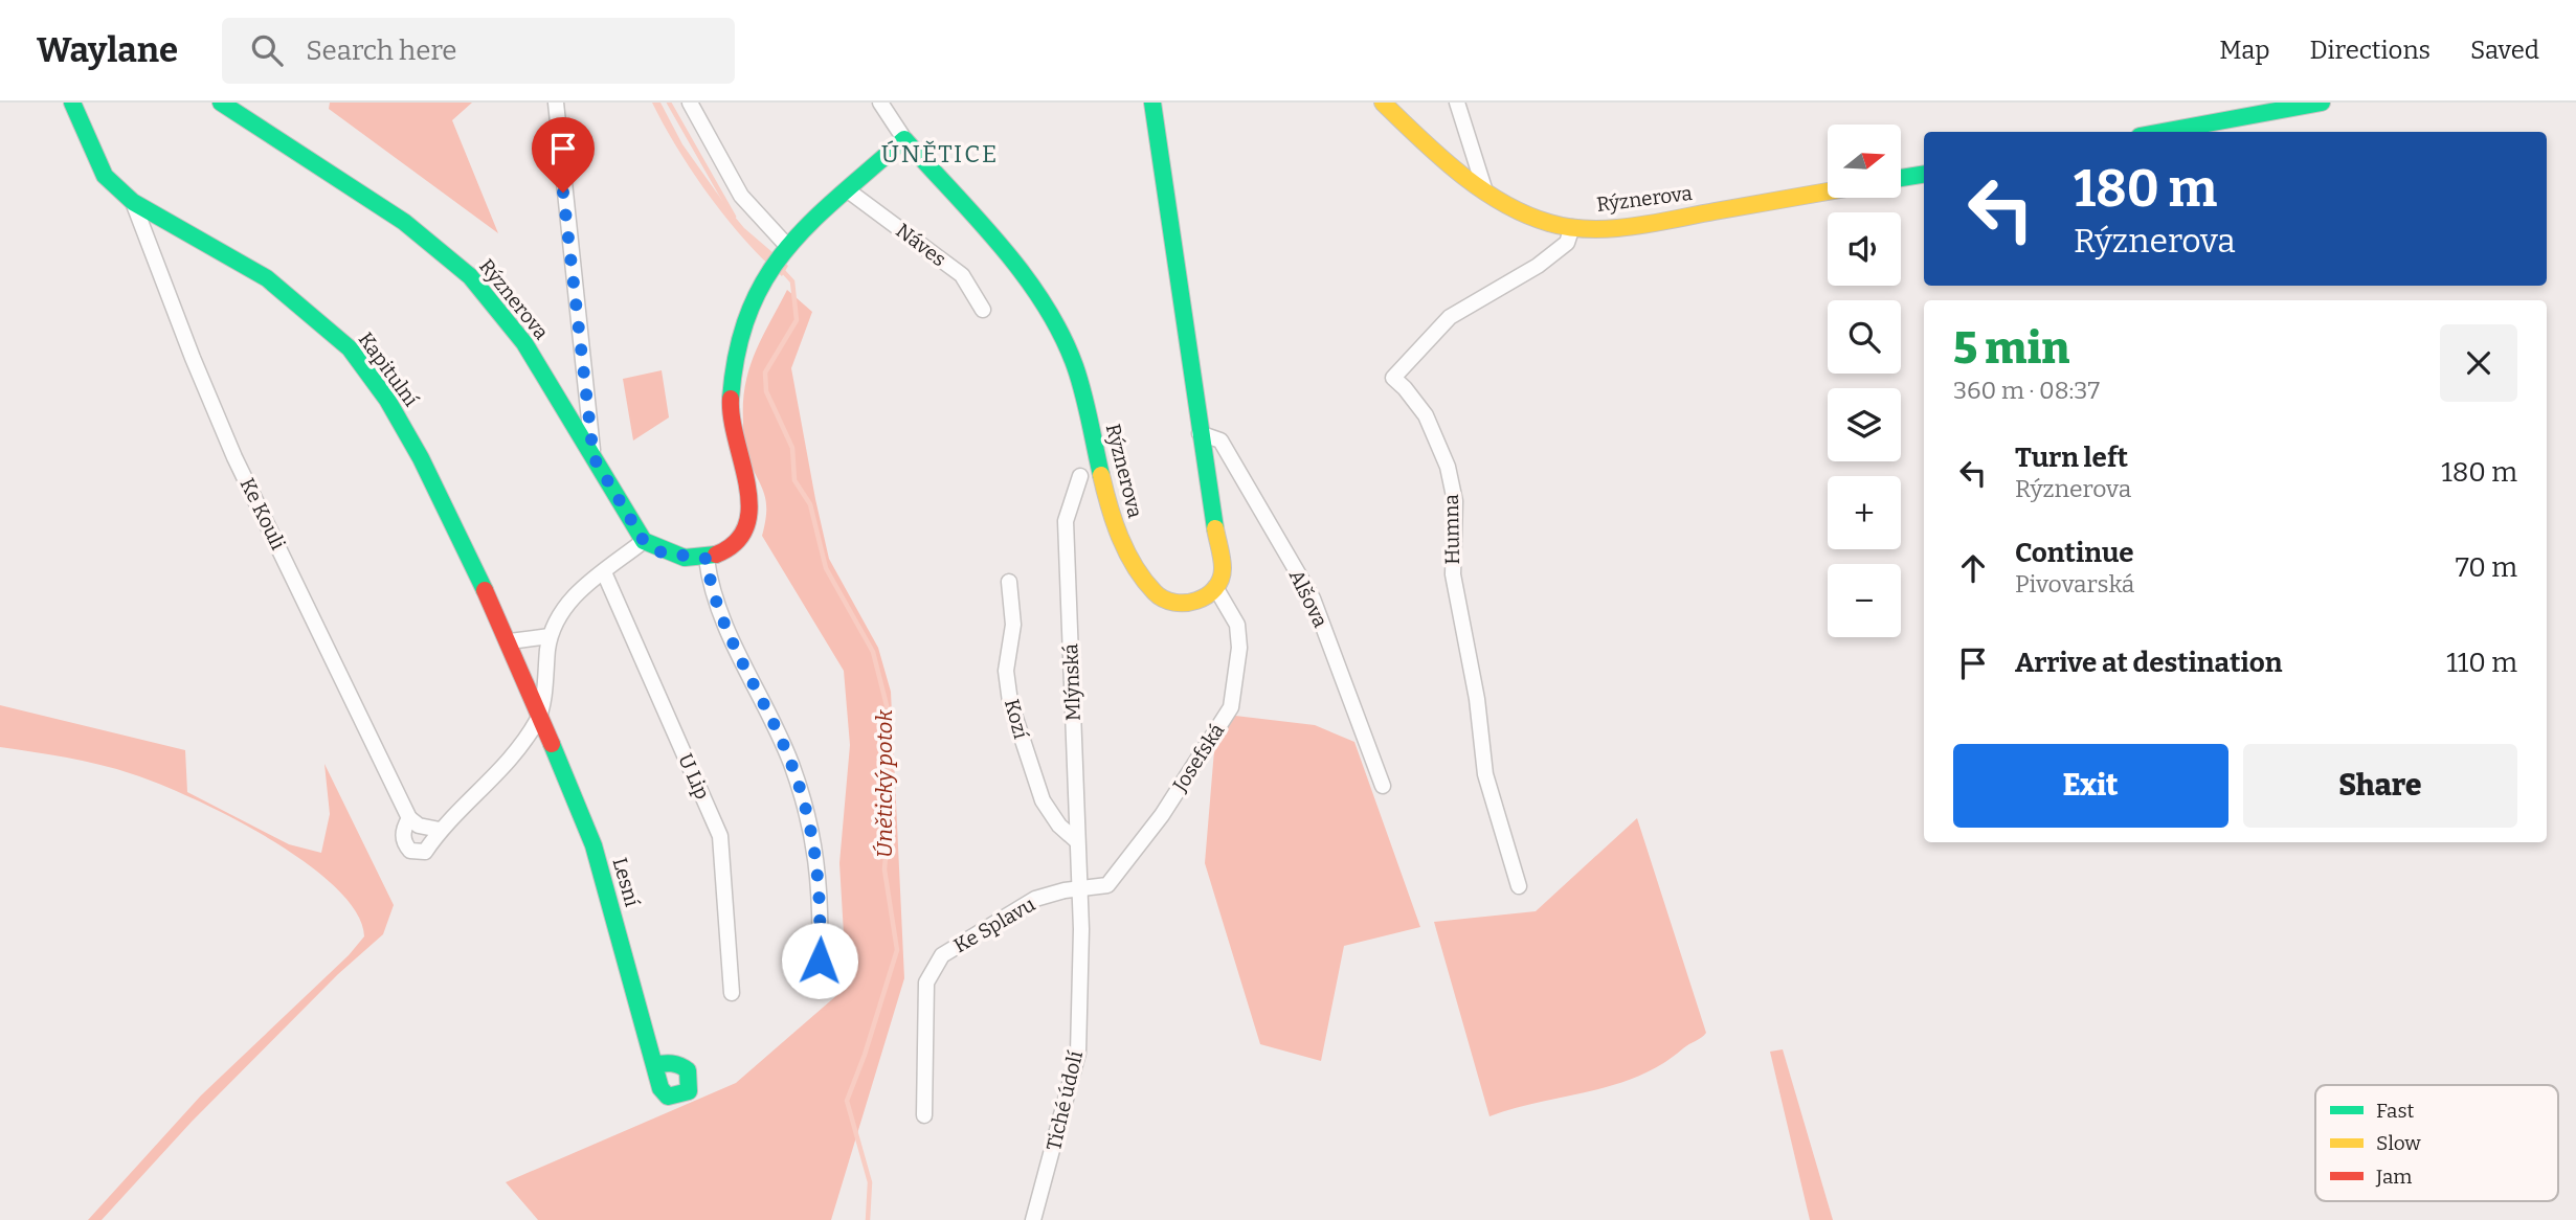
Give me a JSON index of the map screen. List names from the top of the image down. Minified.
{"streets":{"street":["Rýznerova","Náves","Kapitulní","Ke Kouli","Humna","Alšova","Mlýnská","Kozí","Josefská","U Lip","Lesní","Ke Splavu","Tiché údolí"]},"crossings":[["Rýznerova","Humna"],["Rýznerova","Josefská"],["Kapitulní","Ke Kouli"],["Kapitulní","Lesní"],["Mlýnská","Kozí"],["Mlýnská","Josefská"],["Mlýnská","Ke Splavu"],["Mlýnská","Tiché údolí"],["Josefská","Ke Splavu"],["Josefská","Tiché údolí"],["Ke Splavu","Tiché údolí"]],"districts":["ÚNĚTICE"],"water":["Únětický potok"],"legend":["Fast","Slow","Jam"],"north":"right","page":{"header":"Waylane","search":"Search here","nav":["Map","Directions","Saved"],"map_buttons":["+","−"],"turn":["180 m","Rýznerova"],"heading":["5 min","360 m · 08:37"],"list":[{"name":"Turn left","note":"Rýznerova","value":"180 m"},{"name":"Continue","note":"Pivovarská","value":"70 m"},{"name":"Arrive at destination","value":"110 m"}],"buttons":["Exit","Share"]}}
